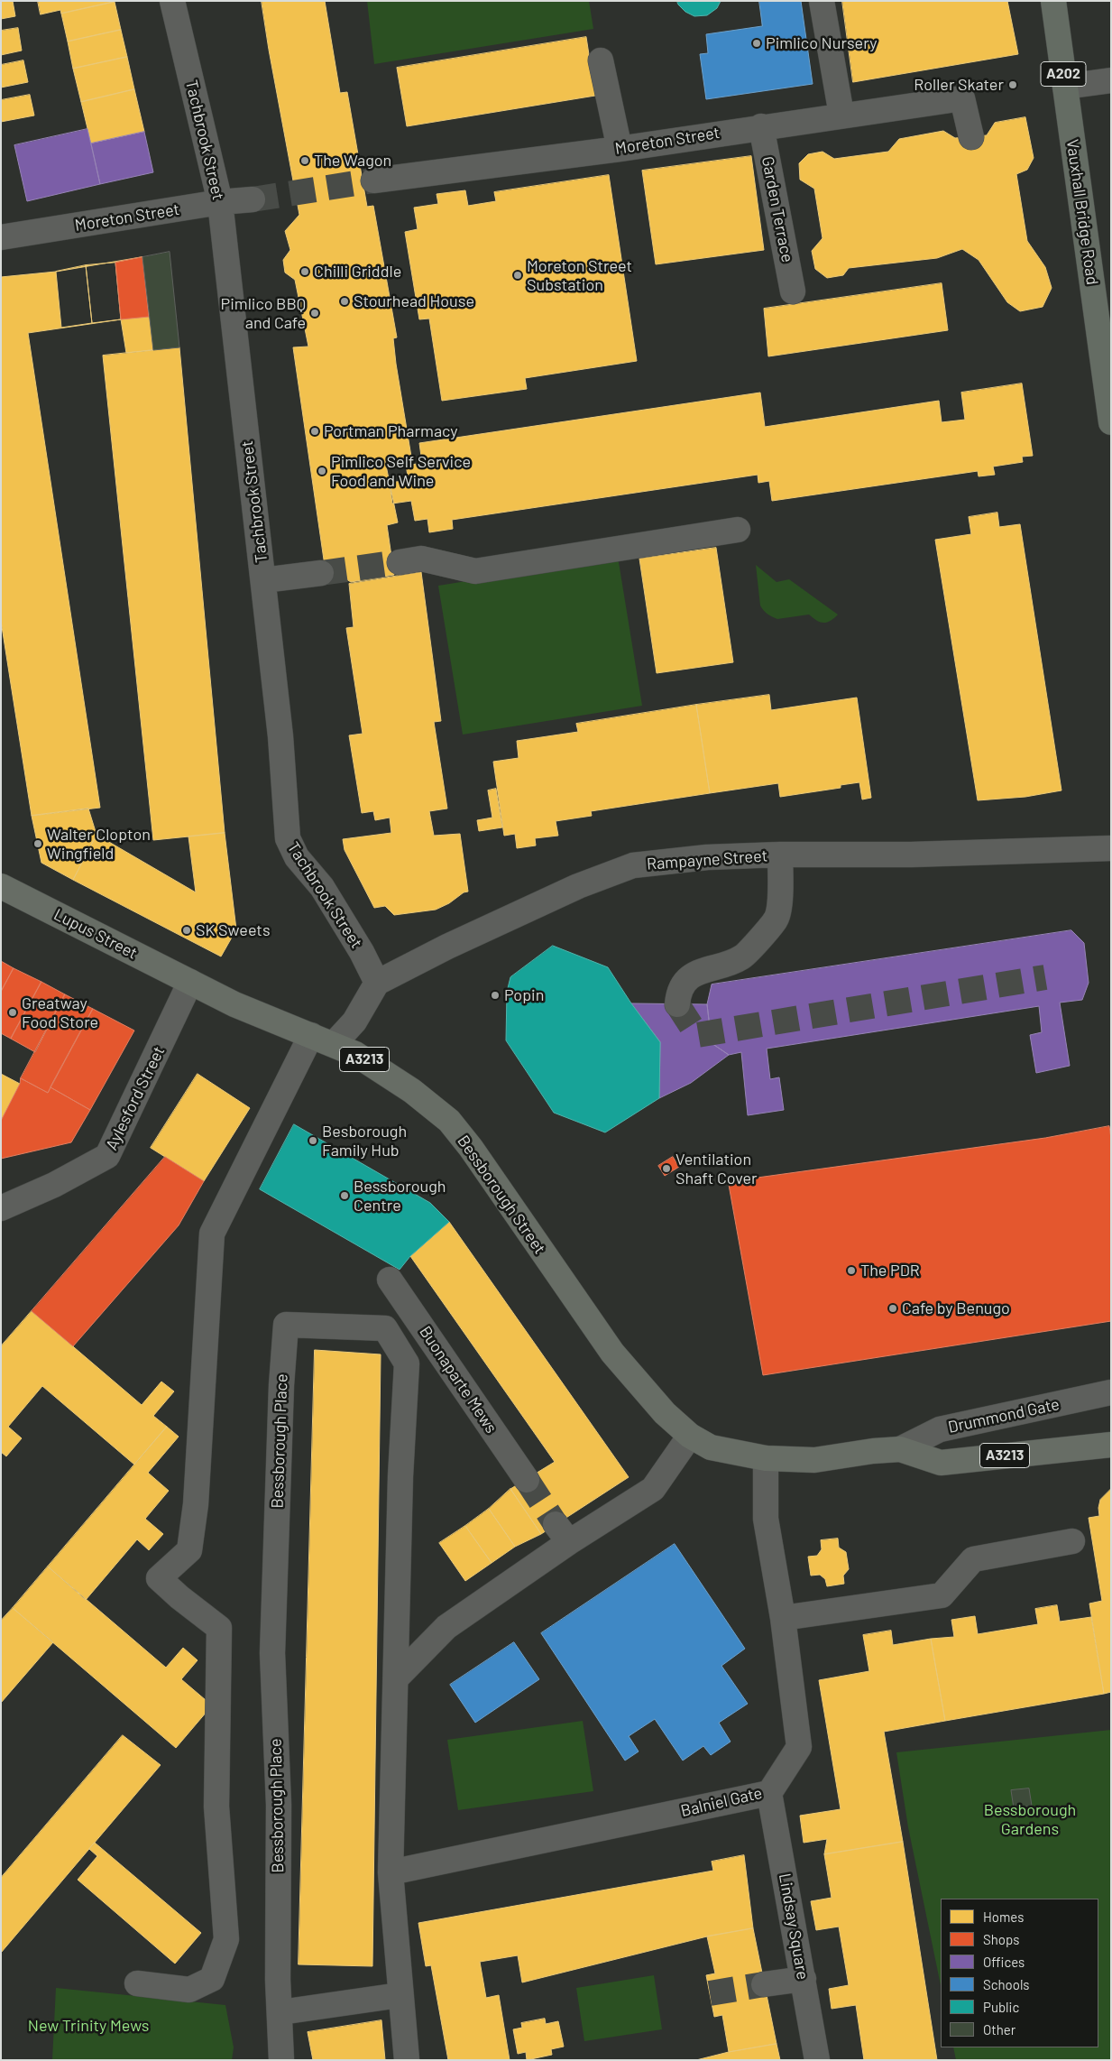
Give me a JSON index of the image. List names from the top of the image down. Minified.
{"streets":{"highway":["A202","Vauxhall Bridge Road"],"main road":["Lupus Street","A3213","Bessborough Street","Drummond Gate"],"street":["Tachbrook Street","Moreton Street","Garden Terrace","Rampayne Street","Aylesford Street","Buonaparte Mews","Bessborough Place","Balniel Gate","Lindsay Square"]},"crossings":[["Tachbrook Street","Moreton Street"],["Tachbrook Street","Rampayne Street"],["Moreton Street","Garden Terrace"],["Lupus Street","Aylesford Street"],["Lupus Street","Bessborough Street"],["Aylesford Street","Bessborough Street"],["Bessborough Street","Drummond Gate"],["Bessborough Street","Balniel Gate"],["Drummond Gate","Balniel Gate"],["Bessborough Place","Balniel Gate"],["Balniel Gate","Lindsay Square"]],"parks":["Bessborough Gardens","New Trinity Mews"],"places":["Pimlico Nursery","Roller Skater","The Wagon","Chilli Griddle","Moreton Street Substation","Stourhead House","Pimlico BBQ and Cafe","Portman Pharmacy","Pimlico Self Service Food and Wine","Walter Clopton Wingfield","SK Sweets","Popin","Greatway Food Store","Besborough Family Hub","Ventilation Shaft Cover","Bessborough Centre","The PDR","Cafe by Benugo"],"legend":["Homes","Shops","Offices","Schools","Public","Other"]}
